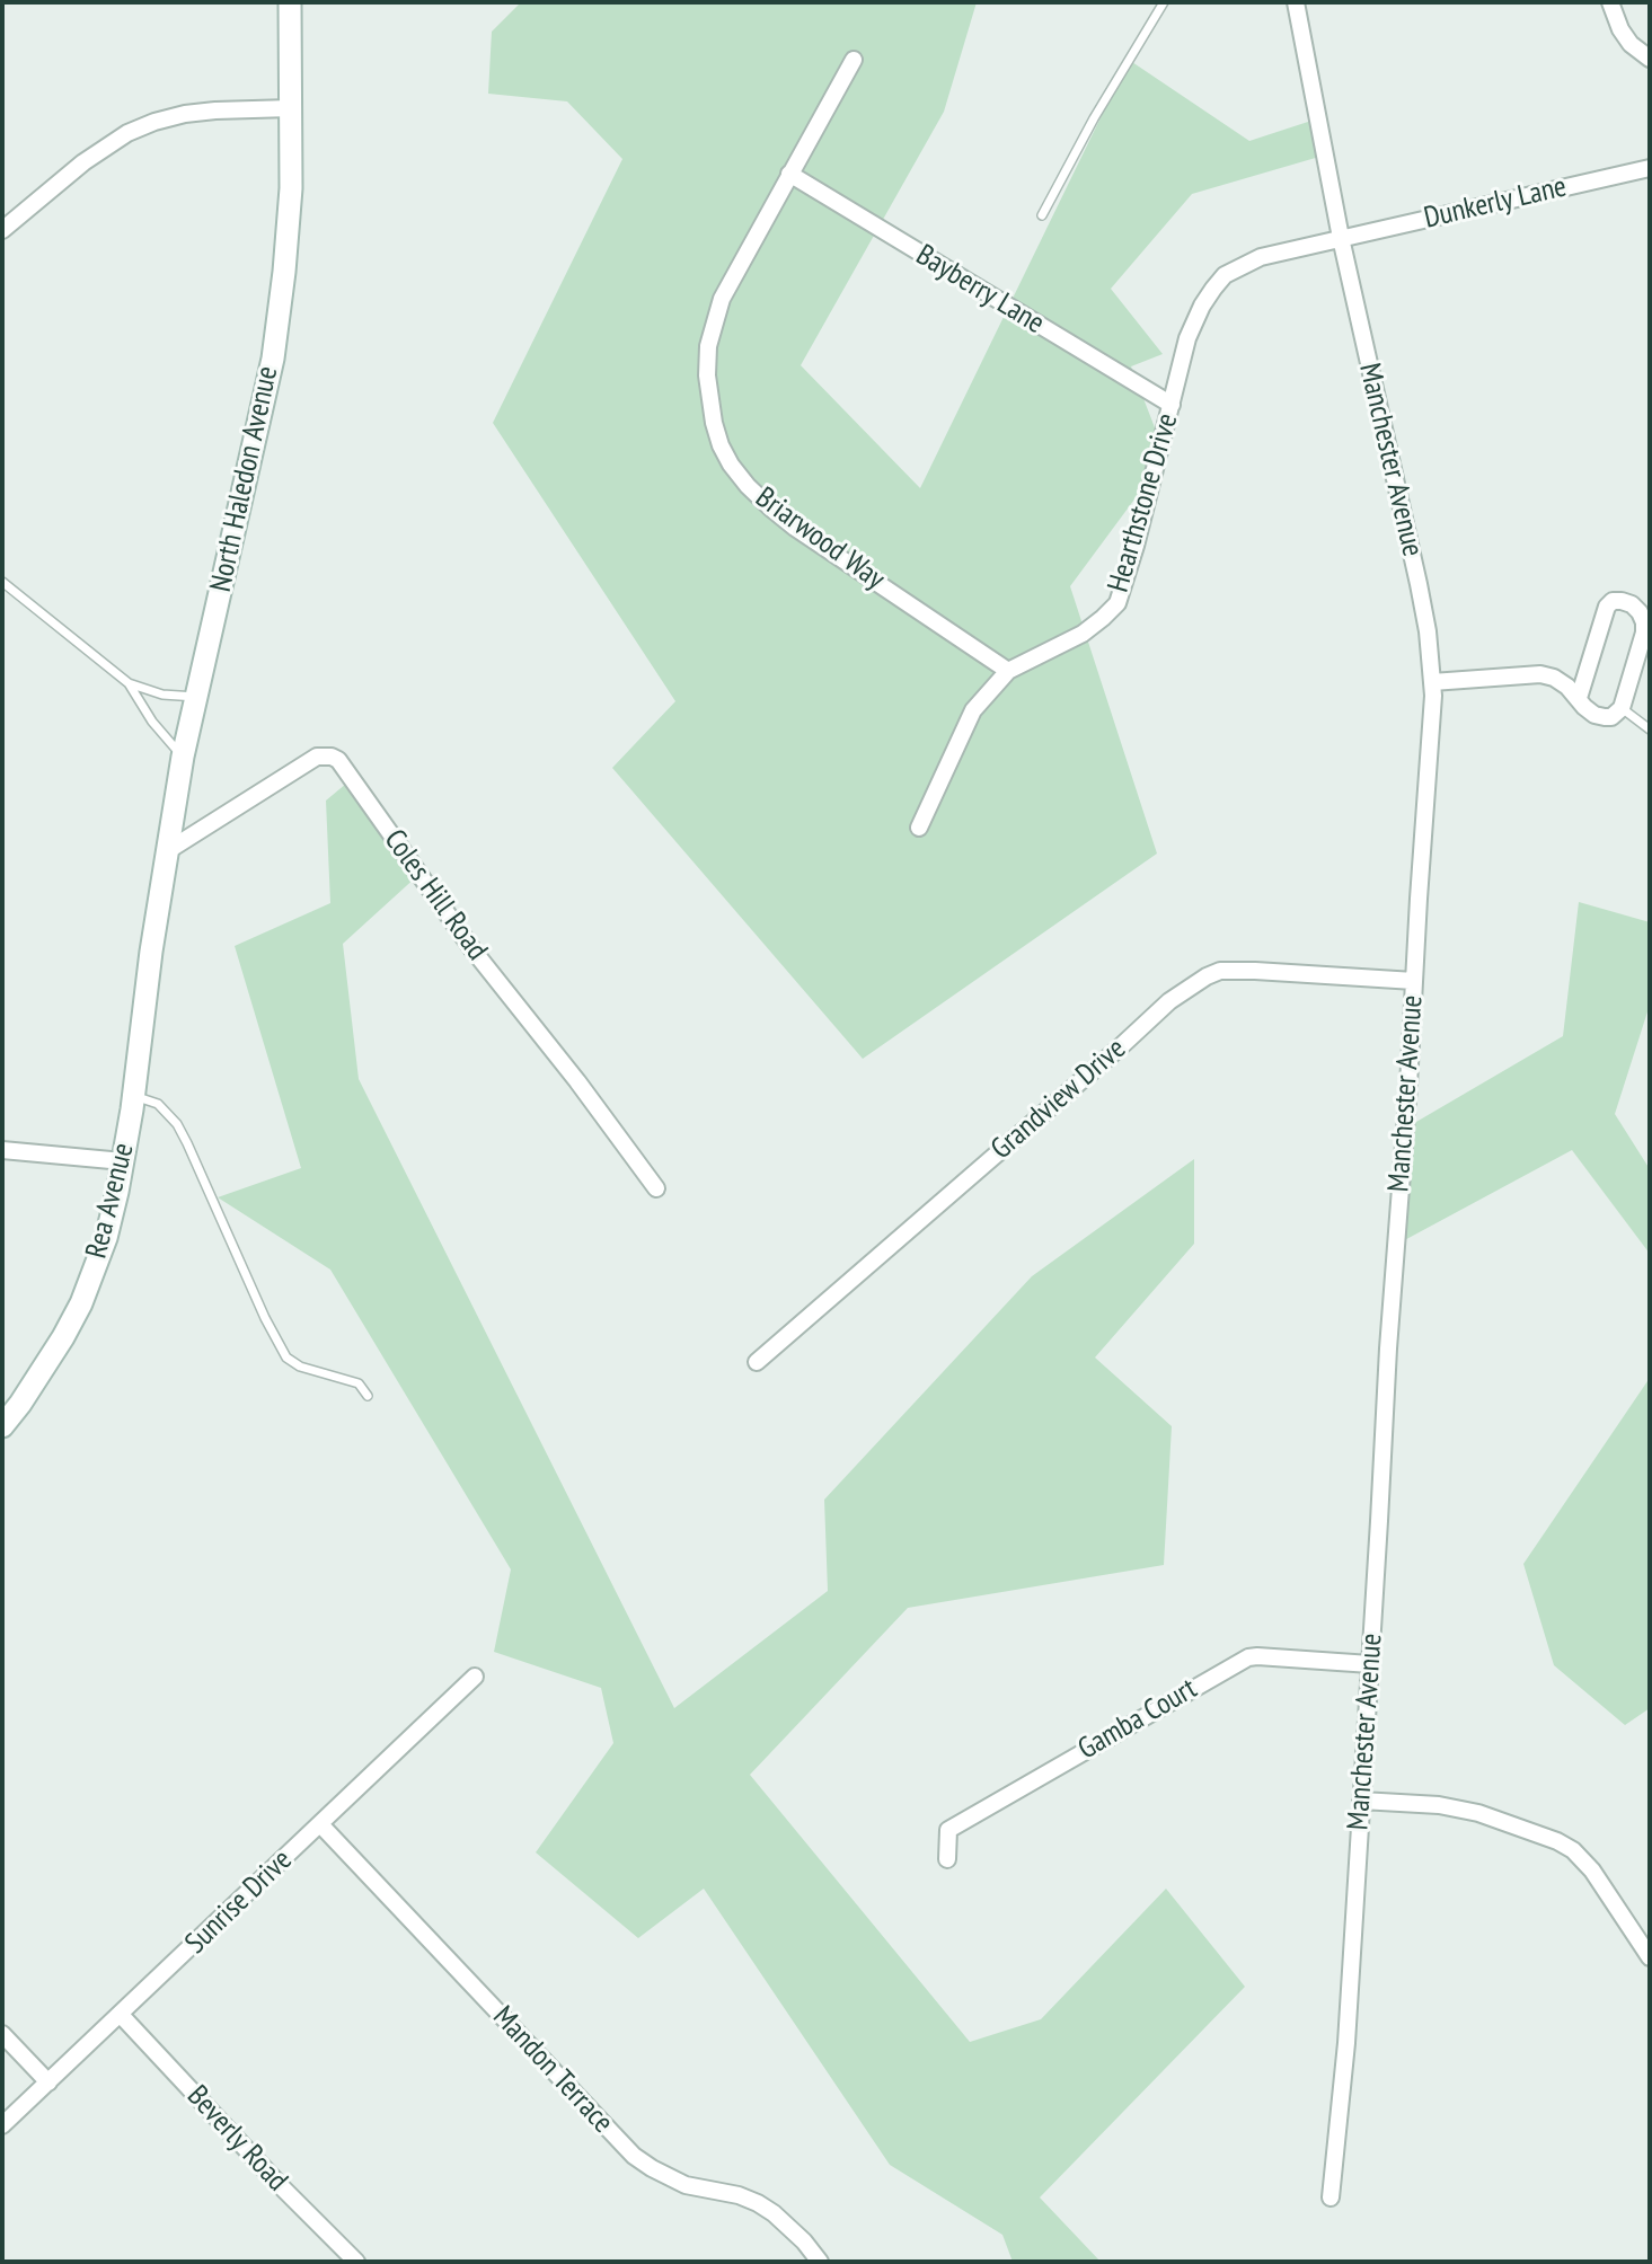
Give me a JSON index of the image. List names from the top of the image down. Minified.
{"streets":{"street":["Dunkerly Lane","Bayberry Lane","Manchester Avenue","North Haledon Avenue","Hearthstone Drive","Briarwood Way","Coles Hill Road","Grandview Drive","Rea Avenue","Gamba Court","Sunrise Drive","Mandon Terrace","Beverly Road"]},"crossings":[["Dunkerly Lane","Manchester Avenue"],["Dunkerly Lane","Hearthstone Drive"],["Bayberry Lane","Hearthstone Drive"],["Bayberry Lane","Briarwood Way"],["Manchester Avenue","Hearthstone Drive"],["Manchester Avenue","Grandview Drive"],["Manchester Avenue","Gamba Court"],["North Haledon Avenue","Coles Hill Road"],["North Haledon Avenue","Rea Avenue"],["Hearthstone Drive","Briarwood Way"],["Sunrise Drive","Mandon Terrace"],["Sunrise Drive","Beverly Road"]]}
